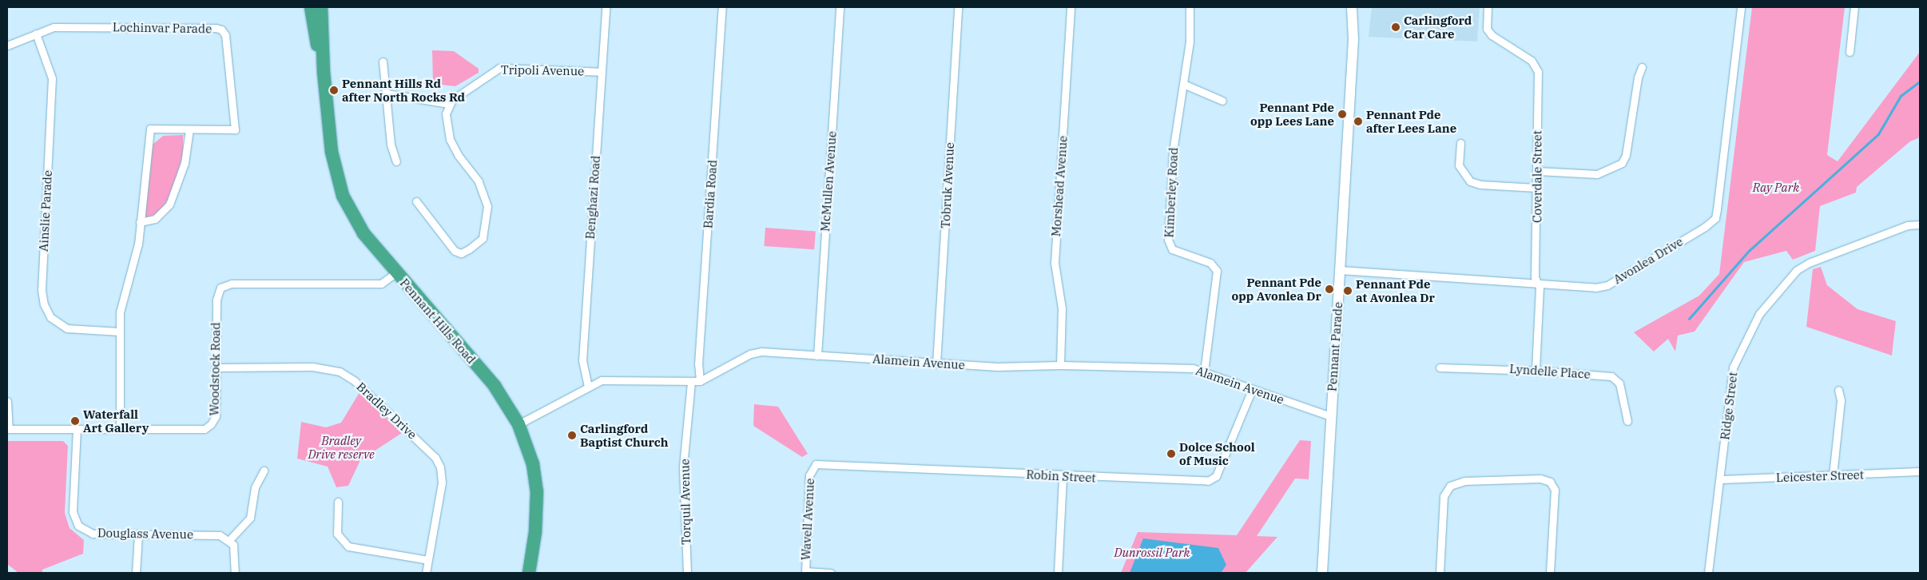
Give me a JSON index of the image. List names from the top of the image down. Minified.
{"streets":{"highway":["Pennant Hills Road"],"street":["Lochinvar Parade","Tripoli Avenue","Coverdale Street","McMullen Avenue","Tobruk Avenue","Morshead Avenue","Kimberley Road","Bardia Road","Benghazi Road","Ainslie Parade","Avonlea Drive","Pennant Parade","Alamein Avenue","Woodstock Road","Lyndelle Place","Ridge Street","Bradley Drive","Robin Street","Leicester Street","Torquil Avenue","Wavell Avenue","Douglass Avenue"]},"crossings":[["Lochinvar Parade","Ainslie Parade"],["Lochinvar Parade","Woodstock Road"],["Tripoli Avenue","Benghazi Road"],["Coverdale Street","Avonlea Drive"],["Coverdale Street","Lyndelle Place"],["McMullen Avenue","Alamein Avenue"],["Tobruk Avenue","Alamein Avenue"],["Morshead Avenue","Alamein Avenue"],["Kimberley Road","Alamein Avenue"],["Bardia Road","Alamein Avenue"],["Benghazi Road","Alamein Avenue"],["Avonlea Drive","Pennant Parade"],["Pennant Hills Road","Alamein Avenue"],["Pennant Hills Road","Woodstock Road"],["Pennant Parade","Alamein Avenue"],["Alamein Avenue","Robin Street"],["Alamein Avenue","Torquil Avenue"],["Woodstock Road","Bradley Drive"],["Woodstock Road","Douglass Avenue"],["Ridge Street","Leicester Street"],["Robin Street","Wavell Avenue"]],"parks":["Ray Park","Bradley Drive reserve","Dunrossil Park"],"places":["Carlingford Car Care","Pennant Hills Rd after North Rocks Rd","Pennant Pde opp Lees Lane","Pennant Pde after Lees Lane","Pennant Pde opp Avonlea Dr","Pennant Pde at Avonlea Dr","Waterfall Art Gallery","Carlingford Baptist Church","Dolce School of Music"]}
